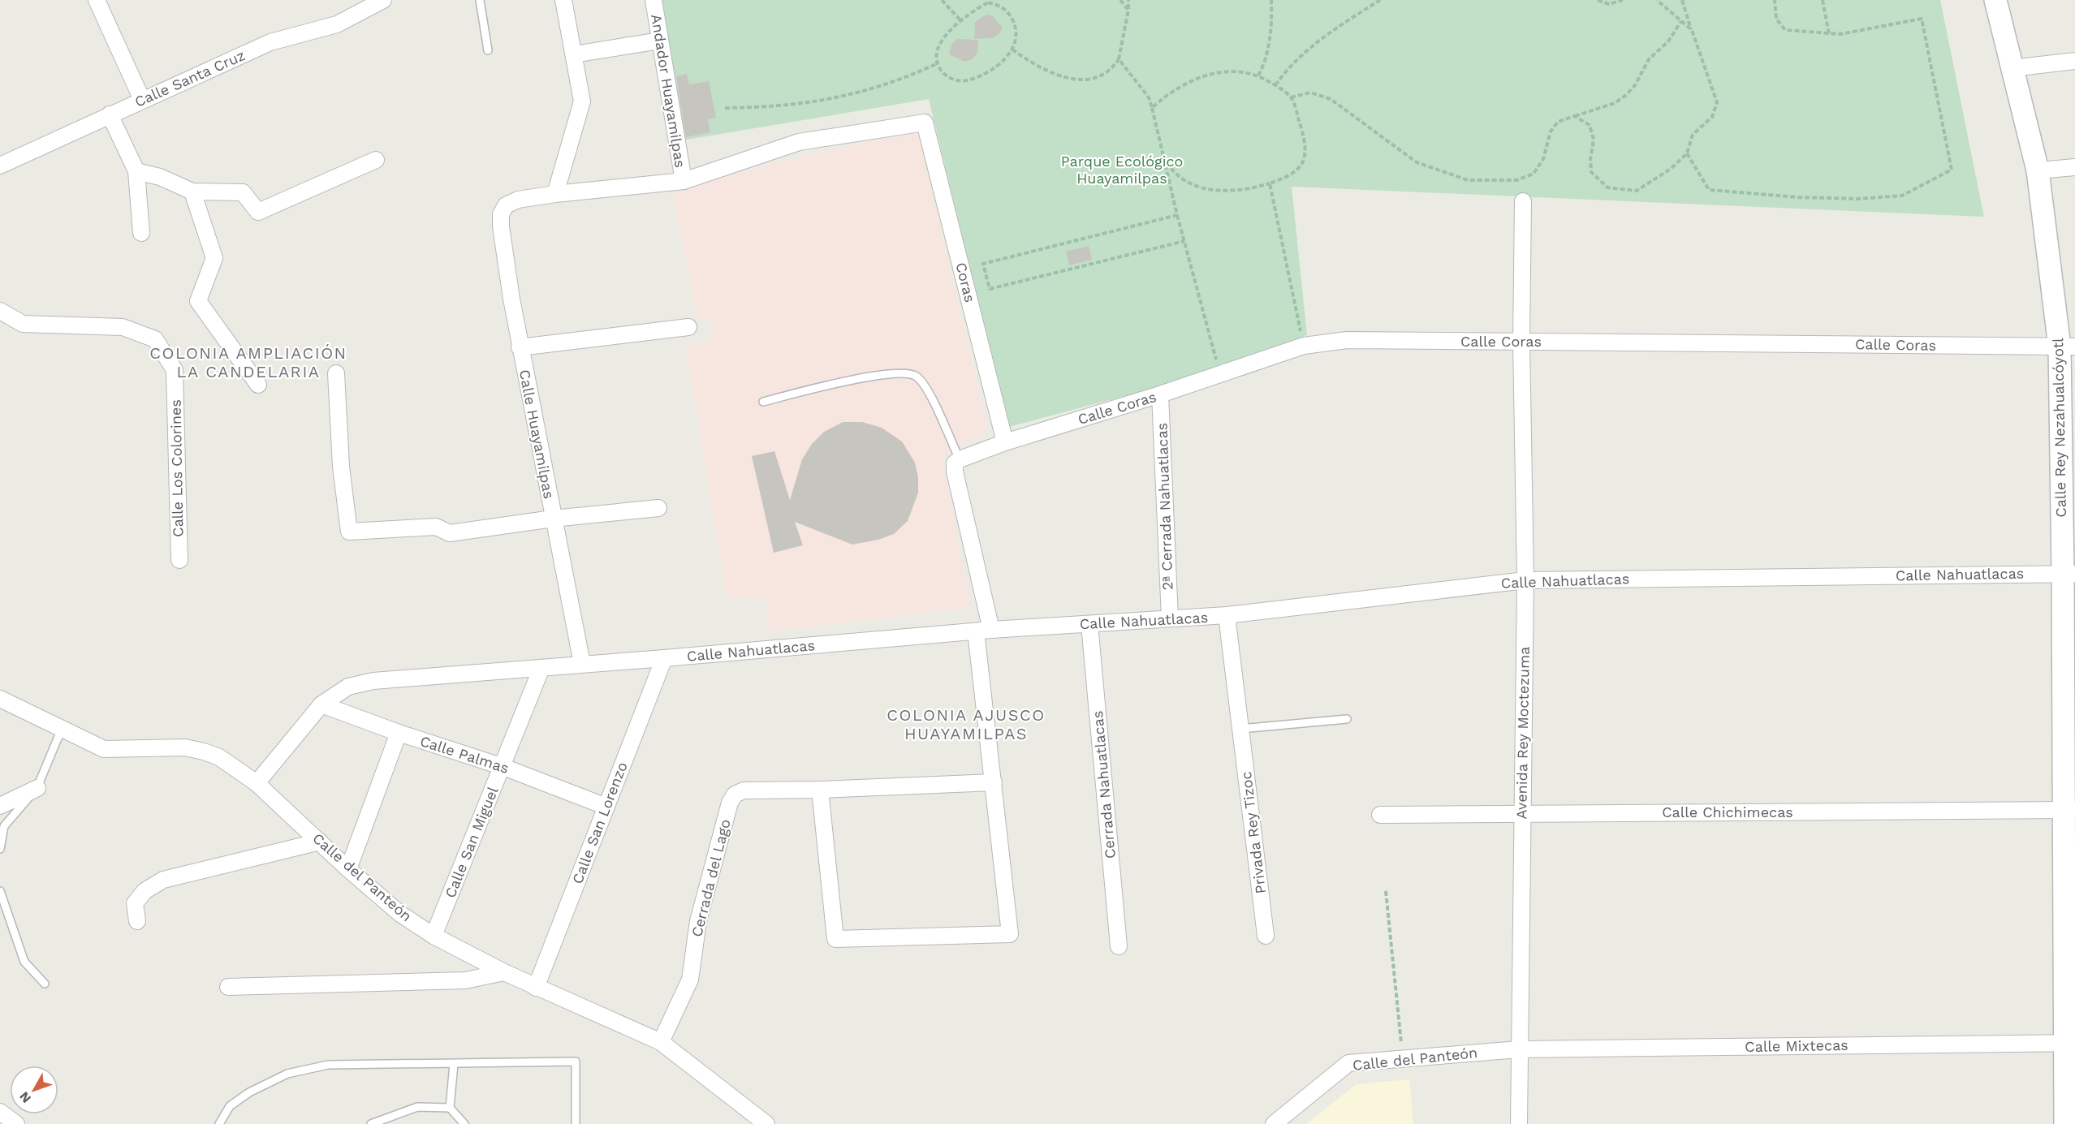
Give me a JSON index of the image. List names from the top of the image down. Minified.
{"streets":{"street":["Calle Santa Cruz","Andador Huayamilpas","Coras","Calle Coras","Calle Rey Nezahualcóyotl","Calle Huayamilpas","Calle Los Colorines","2ª Cerrada Nahuatlacas","Calle Nahuatlacas","Avenida Rey Moctezuma","Calle Palmas","Cerrada Nahuatlacas","Calle Chichimecas","Calle San Lorenzo","Privada Rey Tizoc","Calle San Miguel","Calle del Panteón","Cerrada del Lago","Calle Mixtecas"]},"crossings":[["Andador Huayamilpas","Coras"],["Coras","Calle Coras"],["Calle Coras","Calle Rey Nezahualcóyotl"],["Calle Coras","2ª Cerrada Nahuatlacas"],["Calle Coras","Avenida Rey Moctezuma"],["Calle Rey Nezahualcóyotl","Calle Nahuatlacas"],["Calle Rey Nezahualcóyotl","Calle Chichimecas"],["Calle Rey Nezahualcóyotl","Calle Mixtecas"],["Calle Huayamilpas","Calle Nahuatlacas"],["2ª Cerrada Nahuatlacas","Calle Nahuatlacas"],["Calle Nahuatlacas","Avenida Rey Moctezuma"],["Calle Nahuatlacas","Calle Palmas"],["Calle Nahuatlacas","Cerrada Nahuatlacas"],["Calle Nahuatlacas","Calle San Lorenzo"],["Calle Nahuatlacas","Privada Rey Tizoc"],["Calle Nahuatlacas","Calle San Miguel"],["Calle Nahuatlacas","Calle del Panteón"],["Avenida Rey Moctezuma","Calle Chichimecas"],["Avenida Rey Moctezuma","Calle del Panteón"],["Avenida Rey Moctezuma","Calle Mixtecas"],["Calle Palmas","Calle San Lorenzo"],["Calle Palmas","Calle San Miguel"],["Calle San Lorenzo","Calle del Panteón"],["Calle San Miguel","Calle del Panteón"],["Calle del Panteón","Cerrada del Lago"],["Calle del Panteón","Calle Mixtecas"]],"districts":["COLONIA AMPLIACIÓN LA CANDELARIA","COLONIA AJUSCO HUAYAMILPAS"],"parks":["Parque Ecológico Huayamilpas"],"north":"bottom left"}
